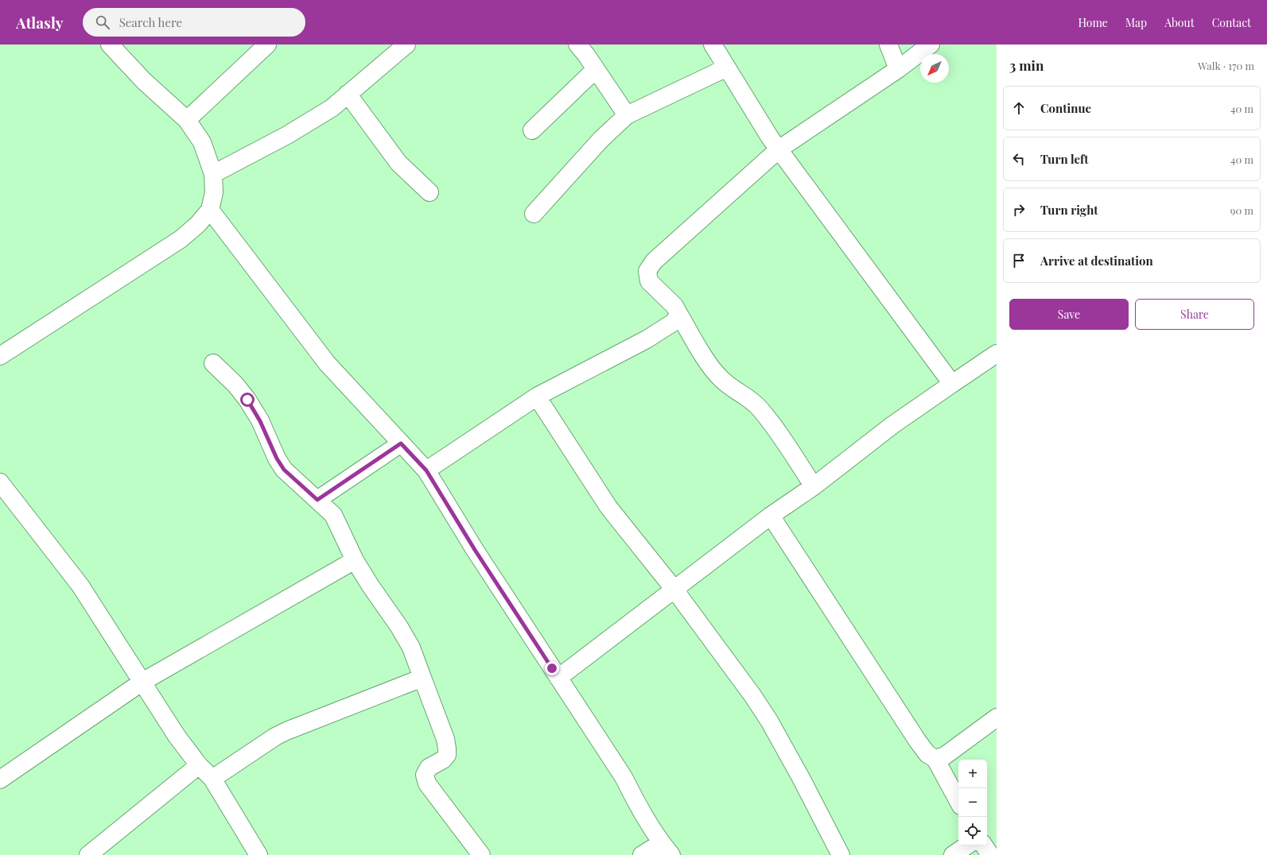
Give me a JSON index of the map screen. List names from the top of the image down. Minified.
{"north":"bottom left","page":{"header":"Atlasly","search":"Search here","nav":["Home","Map","About","Contact"],"heading":["3 min","Walk · 170 m"],"list":[["Continue","40 m"],["Turn left","40 m"],["Turn right","90 m"],"Arrive at destination"],"buttons":["Save","Share"],"map_buttons":["+","−"]}}
